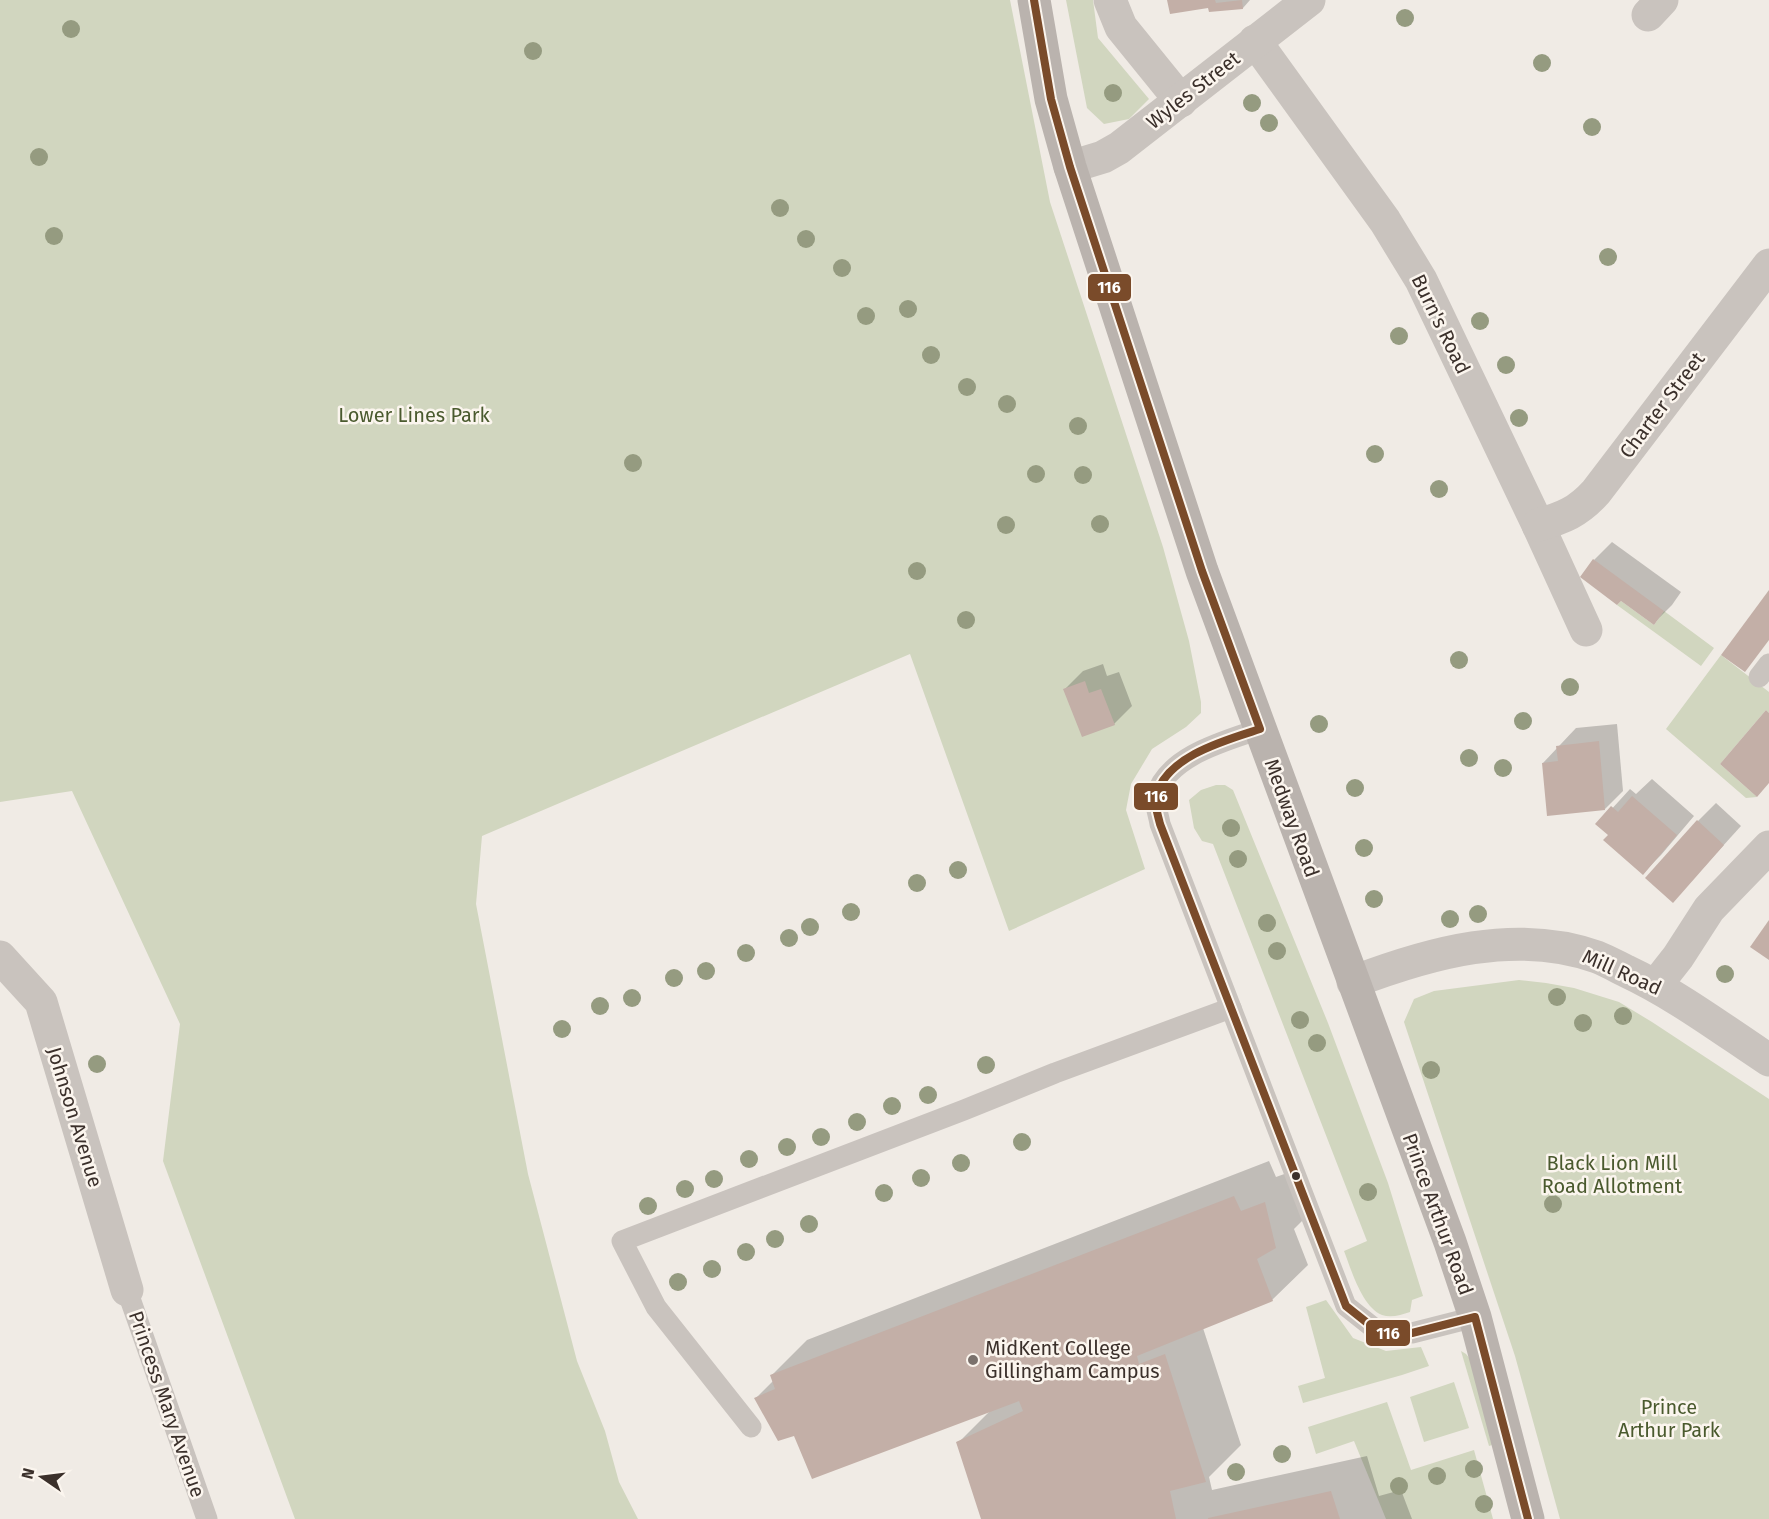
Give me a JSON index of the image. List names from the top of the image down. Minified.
{"streets":{"main road":["Medway Road","Prince Arthur Road"],"street":["Wyles Street","Burn's Road","Charter Street","Mill Road","Johnson Avenue"],"lane":["Princess Mary Avenue"]},"crossings":[["Wyles Street","Burn's Road"],["Wyles Street","Medway Road"],["Burn's Road","Charter Street"],["Medway Road","Mill Road"],["Medway Road","Prince Arthur Road"],["Mill Road","Prince Arthur Road"],["Johnson Avenue","Princess Mary Avenue"]],"parks":["Lower Lines Park","Black Lion Mill Road Allotment","Prince Arthur Park"],"places":["MidKent College Gillingham Campus"],"lines":["transit line 116"],"north":"left"}
